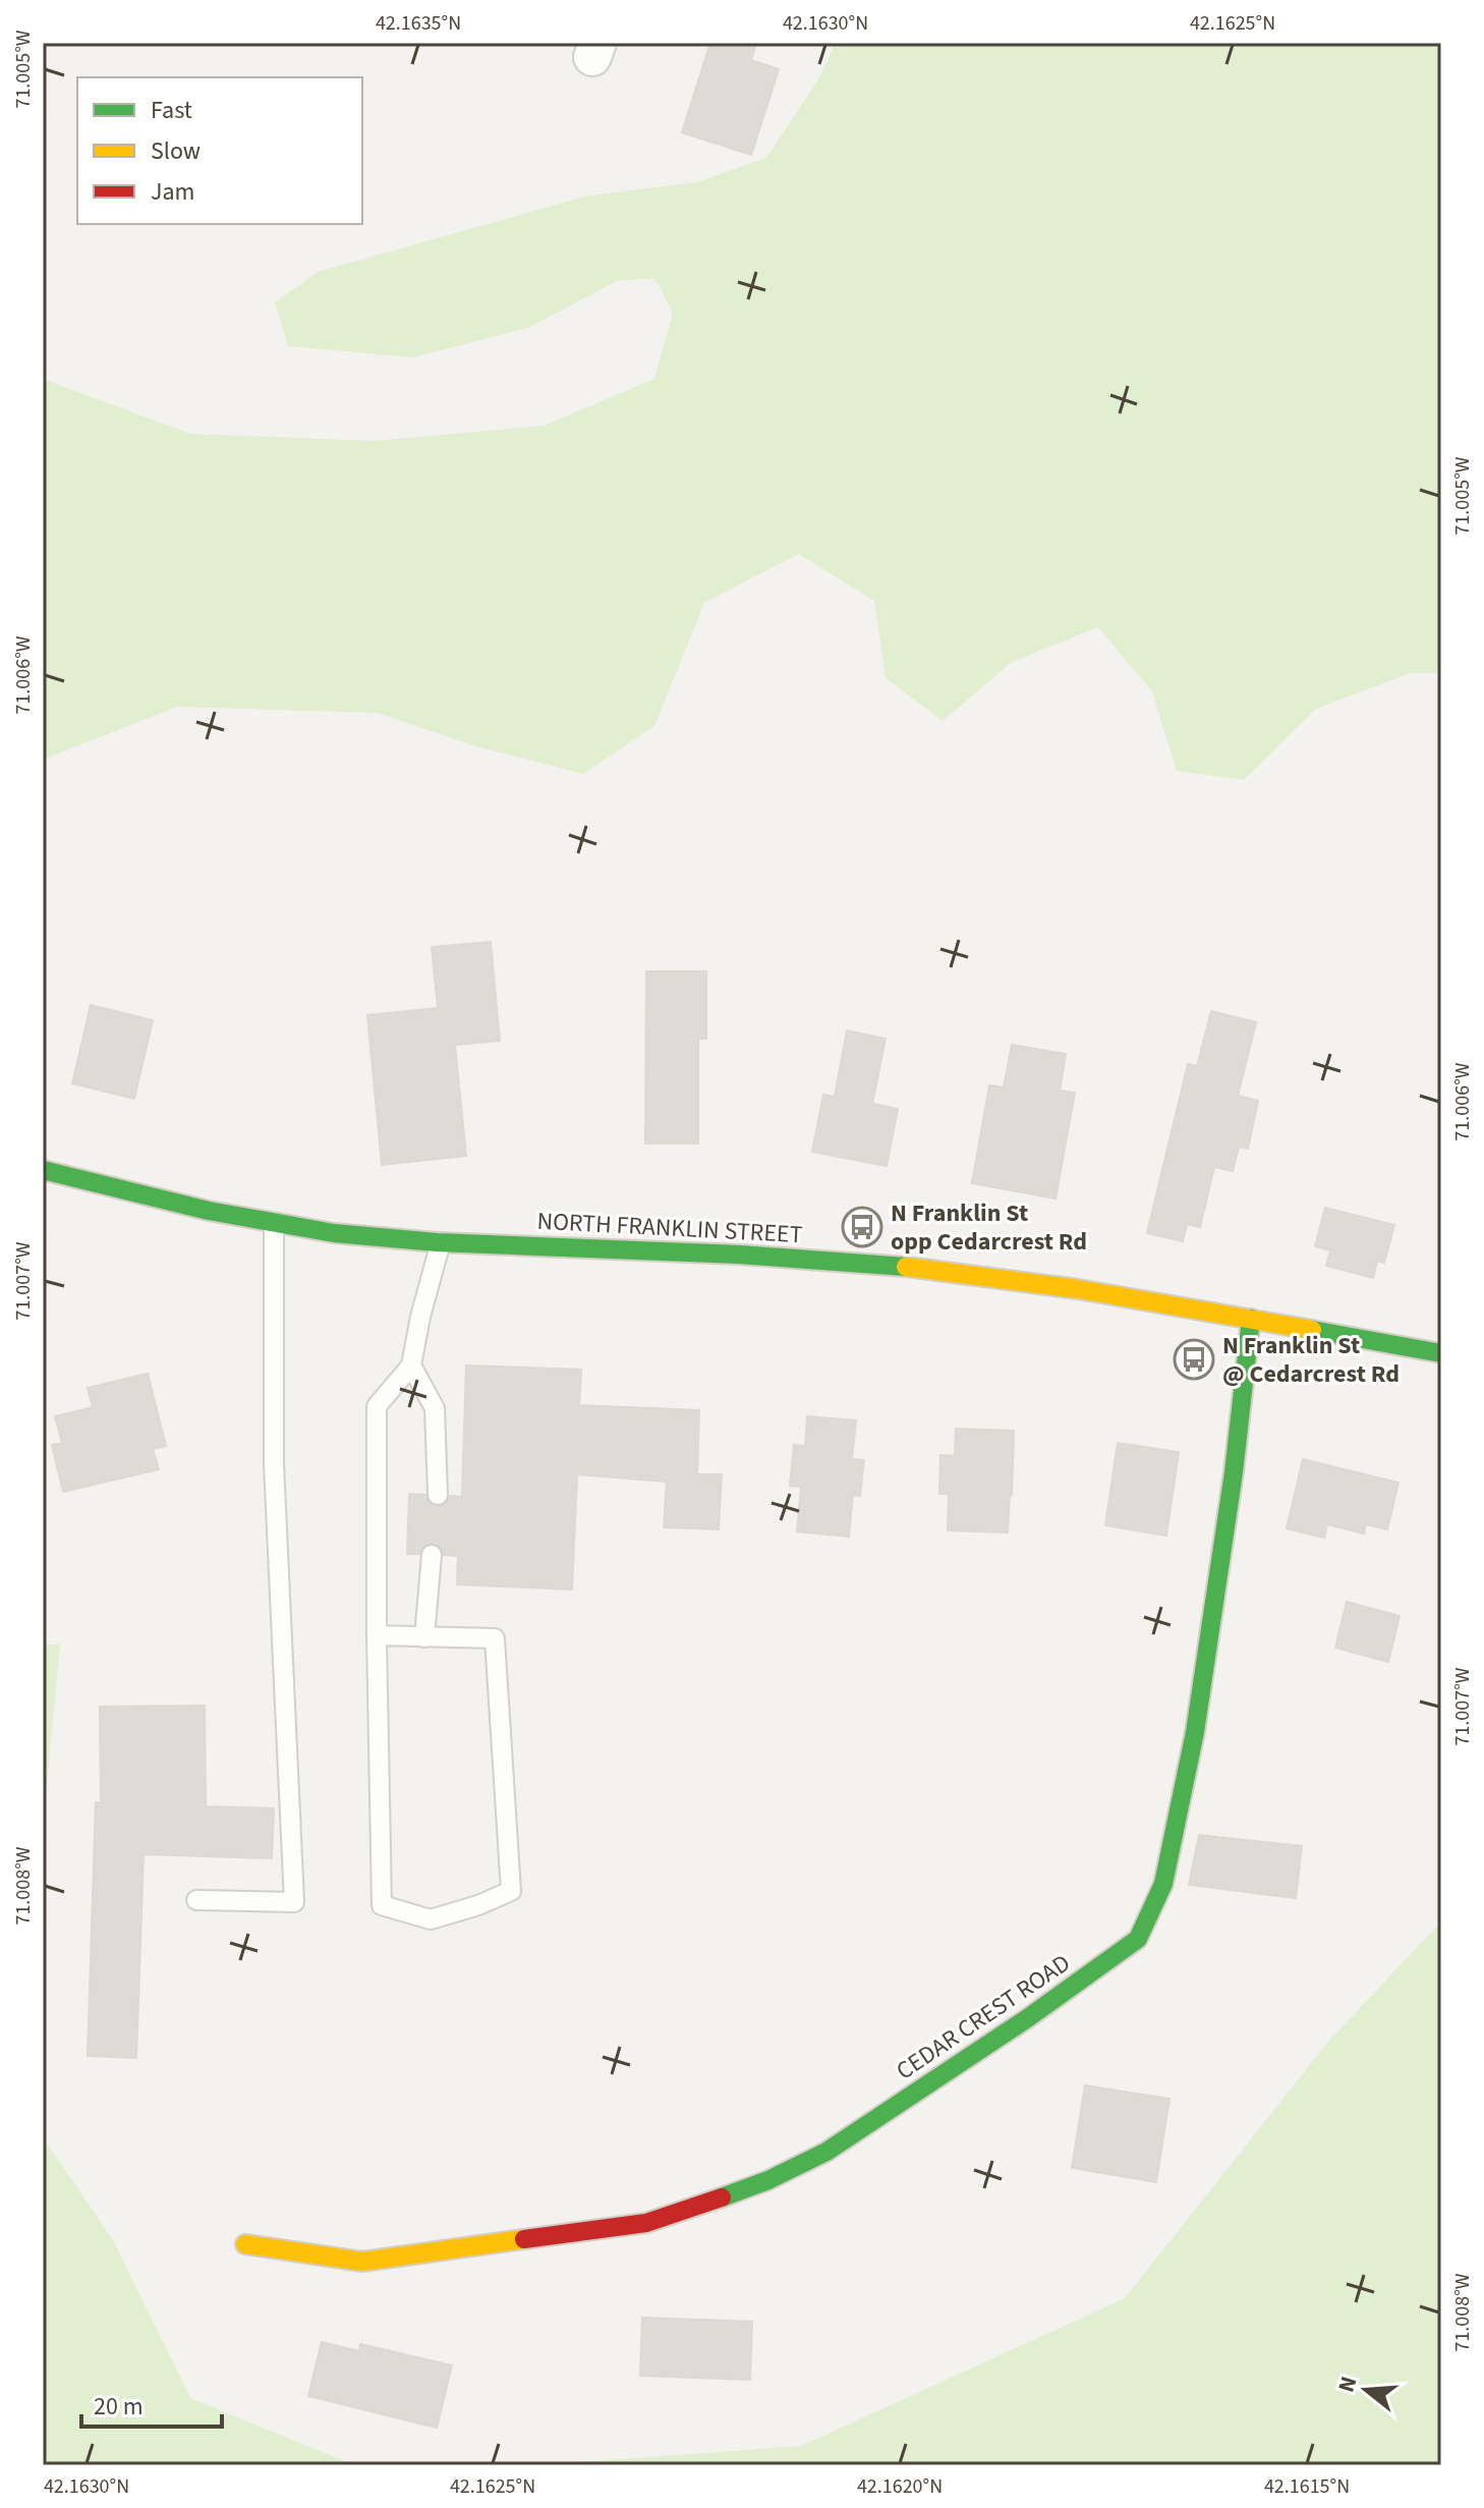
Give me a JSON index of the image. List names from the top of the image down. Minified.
{"streets":{"street":["NORTH FRANKLIN STREET","CEDAR CREST ROAD"]},"crossings":[["NORTH FRANKLIN STREET","CEDAR CREST ROAD"]],"places":{"bus stop":["N Franklin St opp Cedarcrest Rd","N Franklin St @ Cedarcrest Rd"]},"legend":["Fast","Slow","Jam"],"scale_bar":"20 m","north":"left","coordinates":["42.1635°N","42.1630°N","42.1625°N","71.005°W","71.006°W","71.007°W","71.008°W","42.1620°N","42.1615°N"]}
